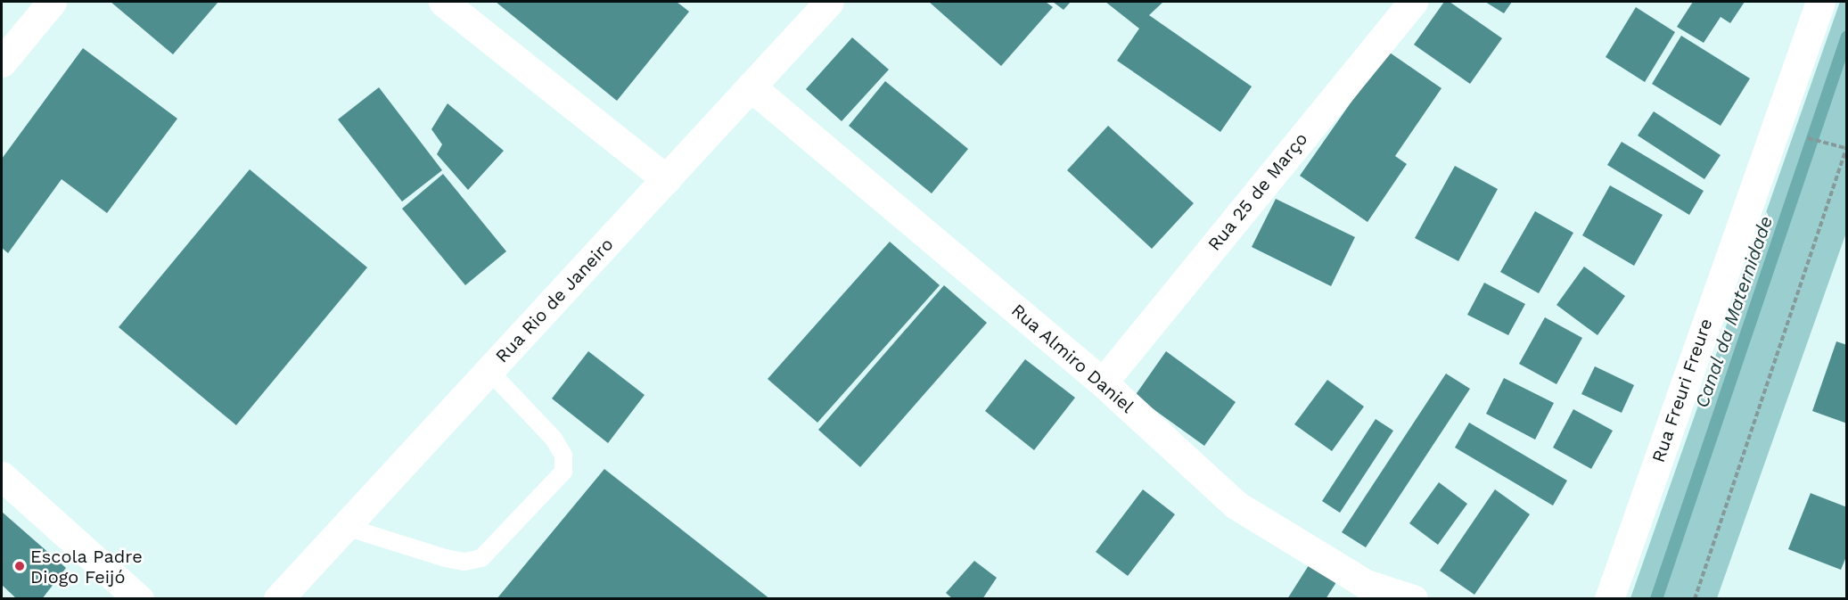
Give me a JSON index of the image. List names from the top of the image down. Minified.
{"streets":{"street":["Rua 25 de Março","Rua Rio de Janeiro","Rua Almiro Daniel","Rua Freuri Freure"]},"crossings":[["Rua 25 de Março","Rua Almiro Daniel"],["Rua Rio de Janeiro","Rua Almiro Daniel"]],"water":["Canal da Maternidade"],"places":["Escola Padre Diogo Feijó"]}
